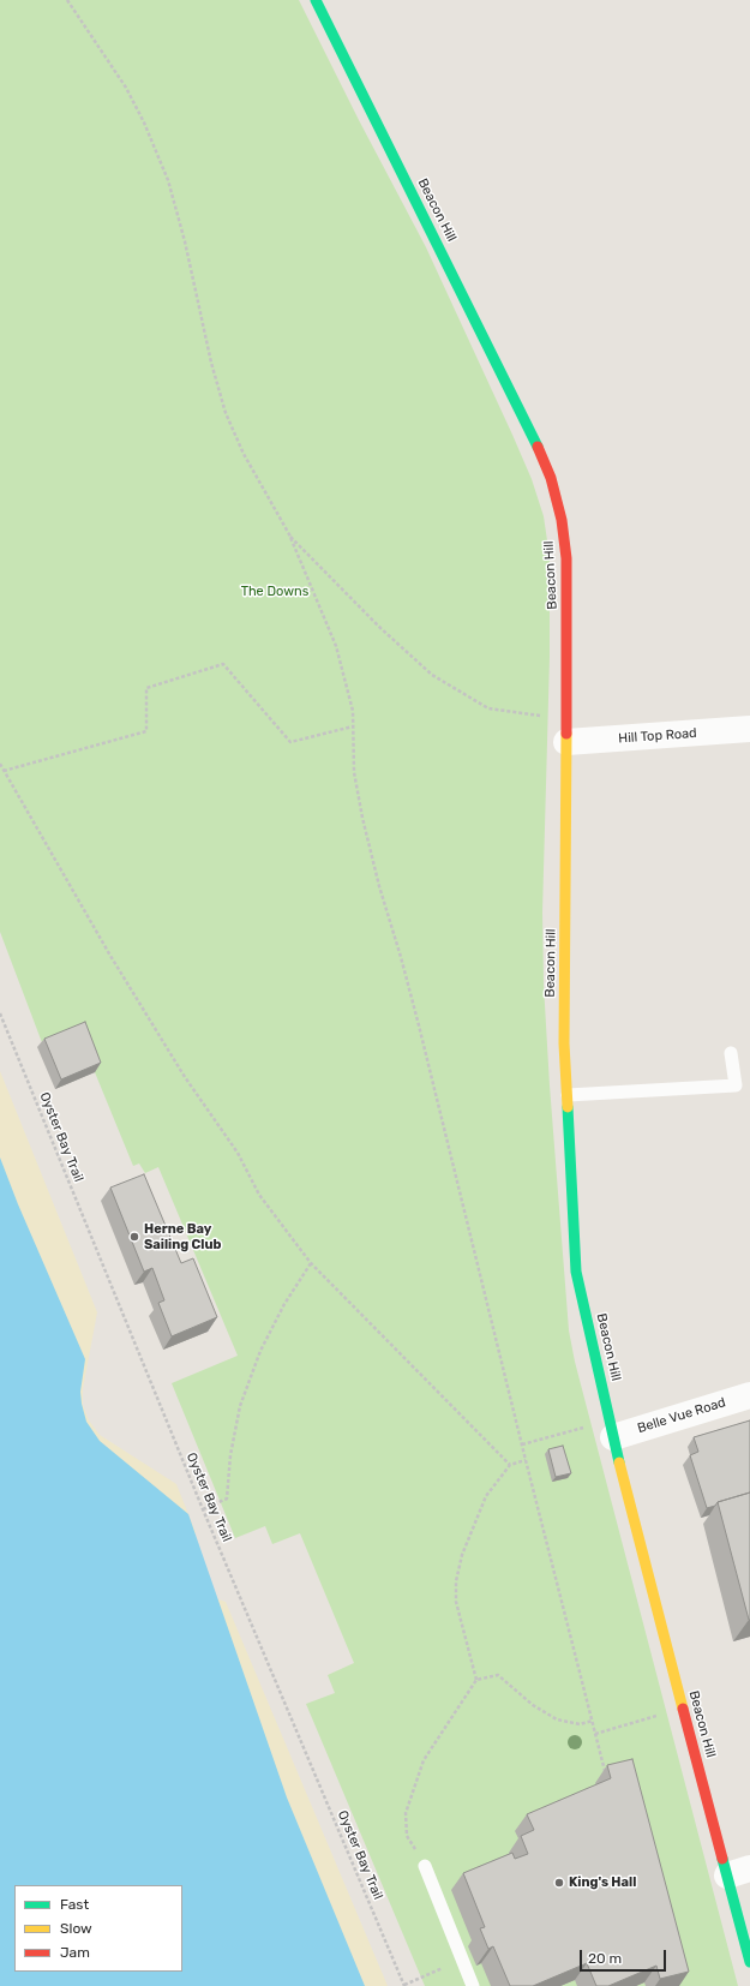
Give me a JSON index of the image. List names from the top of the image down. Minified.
{"streets":{"street":["Beacon Hill","Hill Top Road","Belle Vue Road"],"path":["Oyster Bay Trail"]},"crossings":[["Beacon Hill","Hill Top Road"],["Beacon Hill","Belle Vue Road"]],"parks":["The Downs"],"places":["Herne Bay Sailing Club","King's Hall"],"legend":["Fast","Slow","Jam"],"scale_bar":"20 m"}
